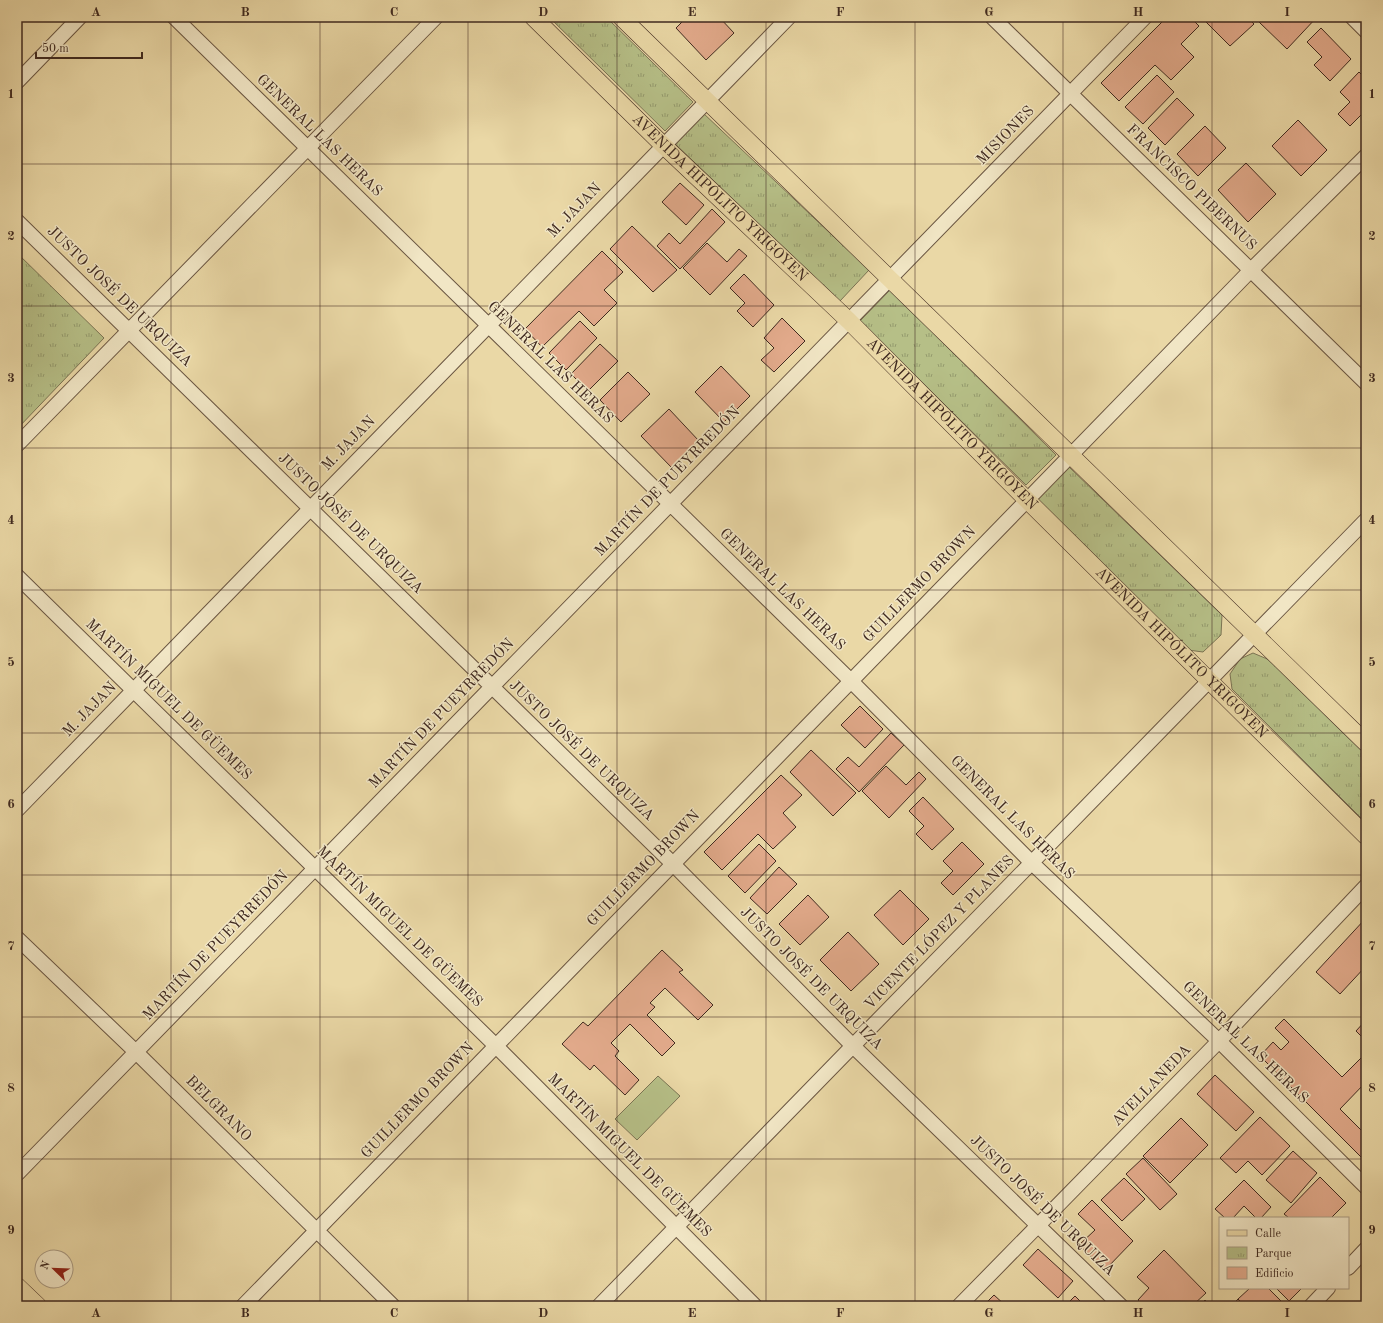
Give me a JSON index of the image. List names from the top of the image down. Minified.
{"streets":{"main road":["AVENIDA HIPÓLITO YRIGOYEN"],"street":["GENERAL LAS HERAS","MISIONES","FRANCISCO PIBERNUS","M. JAJAN","JUSTO JOSÉ DE URQUIZA","MARTÍN DE PUEYRREDÓN","GUILLERMO BROWN","MARTÍN MIGUEL DE GÜEMES","VICENTE LÓPEZ Y PLANES","AVELLANEDA","BELGRANO"]},"crossings":[["GENERAL LAS HERAS","M. JAJAN"],["GENERAL LAS HERAS","MARTÍN DE PUEYRREDÓN"],["GENERAL LAS HERAS","GUILLERMO BROWN"],["GENERAL LAS HERAS","VICENTE LÓPEZ Y PLANES"],["GENERAL LAS HERAS","AVELLANEDA"],["MISIONES","FRANCISCO PIBERNUS"],["MISIONES","MARTÍN DE PUEYRREDÓN"],["FRANCISCO PIBERNUS","GUILLERMO BROWN"],["AVENIDA HIPÓLITO YRIGOYEN","M. JAJAN"],["AVENIDA HIPÓLITO YRIGOYEN","MARTÍN DE PUEYRREDÓN"],["AVENIDA HIPÓLITO YRIGOYEN","GUILLERMO BROWN"],["AVENIDA HIPÓLITO YRIGOYEN","VICENTE LÓPEZ Y PLANES"],["M. JAJAN","JUSTO JOSÉ DE URQUIZA"],["M. JAJAN","MARTÍN MIGUEL DE GÜEMES"],["JUSTO JOSÉ DE URQUIZA","MARTÍN DE PUEYRREDÓN"],["JUSTO JOSÉ DE URQUIZA","GUILLERMO BROWN"],["JUSTO JOSÉ DE URQUIZA","VICENTE LÓPEZ Y PLANES"],["JUSTO JOSÉ DE URQUIZA","AVELLANEDA"],["MARTÍN DE PUEYRREDÓN","MARTÍN MIGUEL DE GÜEMES"],["MARTÍN DE PUEYRREDÓN","BELGRANO"],["GUILLERMO BROWN","MARTÍN MIGUEL DE GÜEMES"],["GUILLERMO BROWN","BELGRANO"],["MARTÍN MIGUEL DE GÜEMES","VICENTE LÓPEZ Y PLANES"]],"legend":["Calle","Parque","Edificio"],"scale_bar":"50 m","north":"top left","grid":{"columns":["A","B","C","D","E","F","G","H","I"],"rows":["1","2","3","4","5","6","7","8","9"]}}
